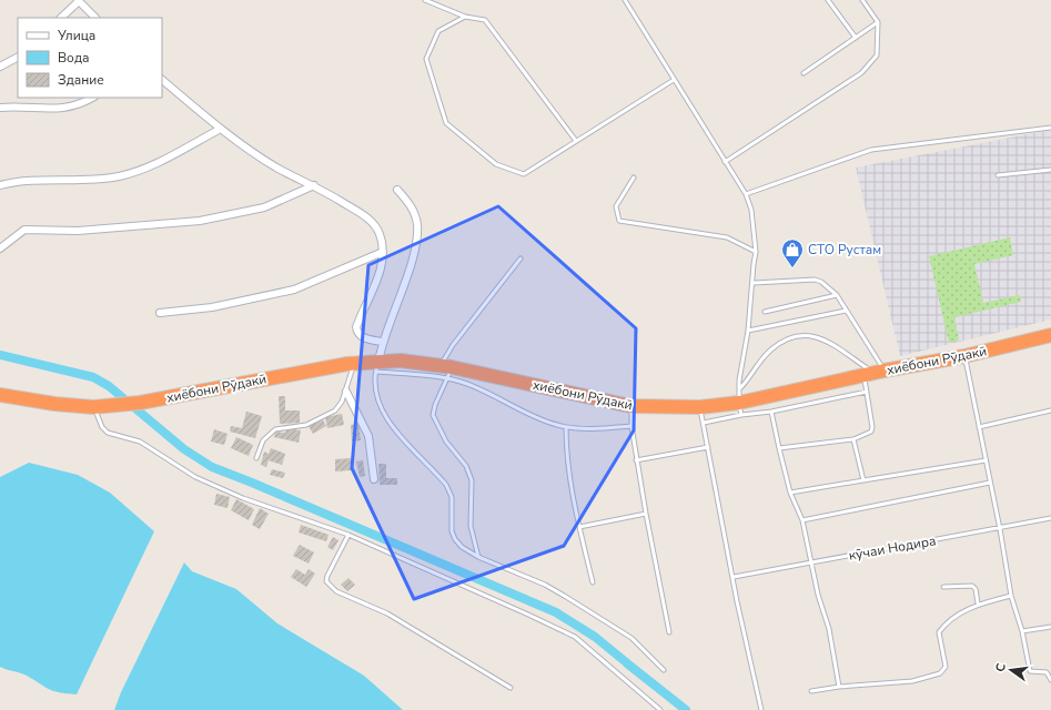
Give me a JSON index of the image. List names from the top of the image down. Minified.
{"streets":{"highway":["хиёбони Рӯдакӣ"],"lane":["кӯчаи Нодира"]},"places":{"shop":["СТО Рустам"]},"legend":["Улица","Вода","Здание"],"north":"left"}
